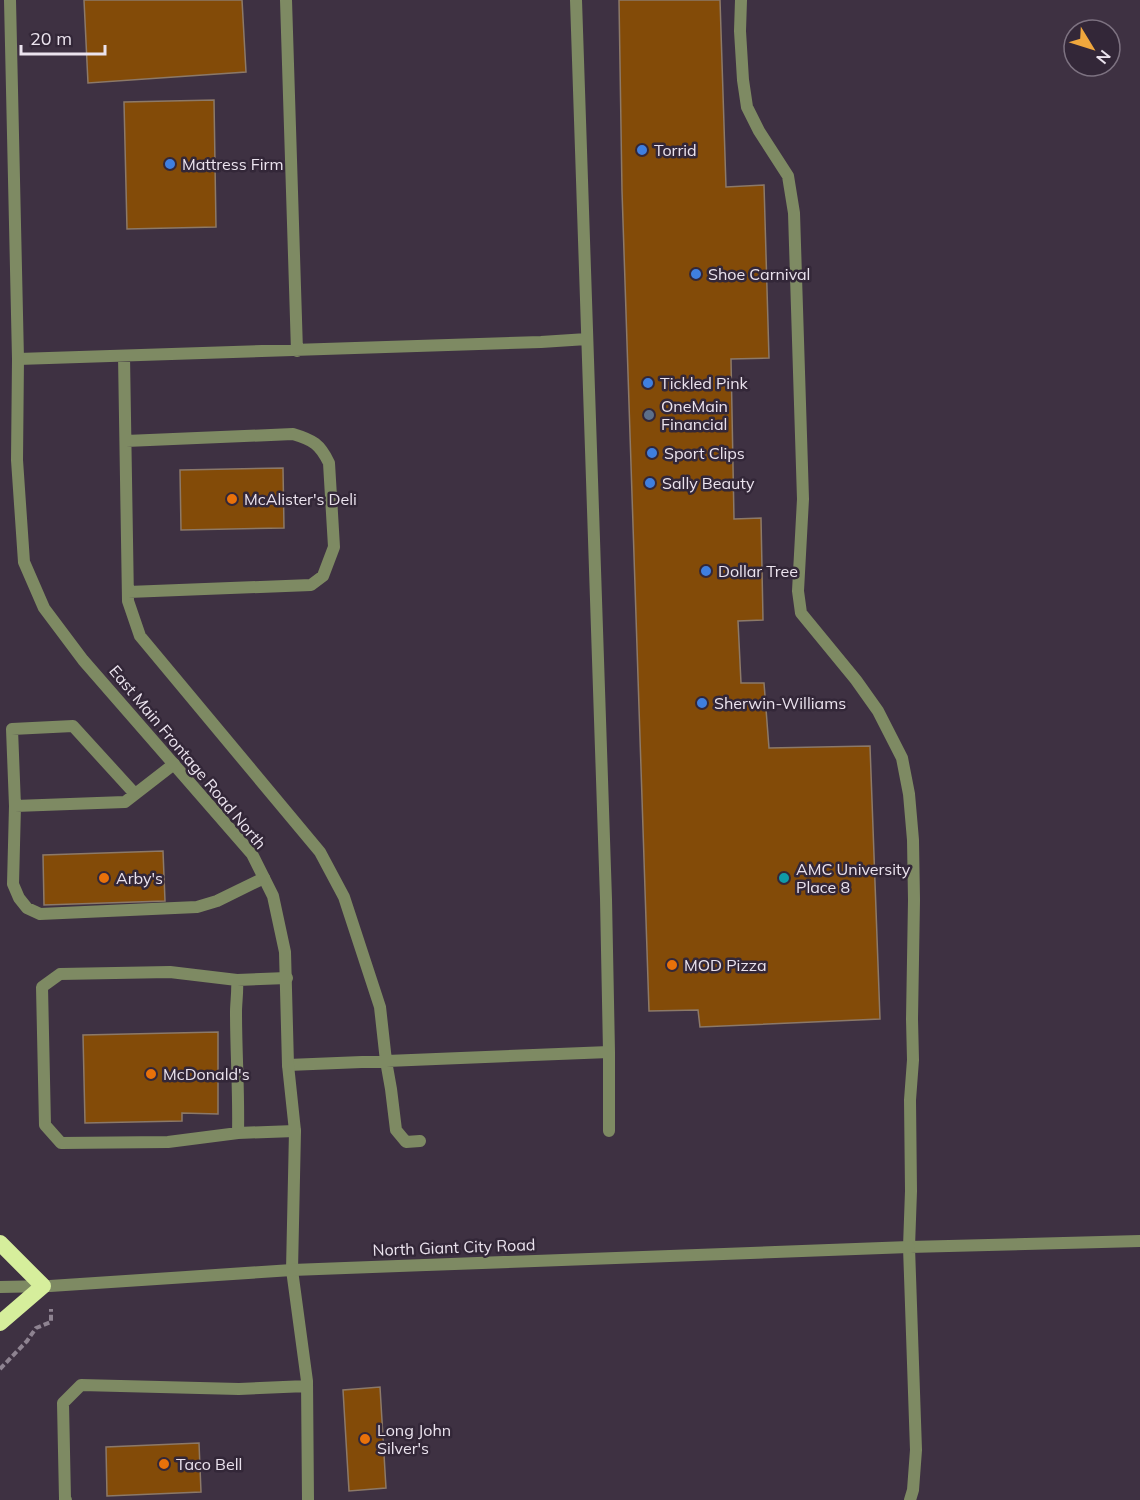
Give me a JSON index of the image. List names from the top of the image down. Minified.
{"streets":{"street":["East Main Frontage Road North","North Giant City Road"]},"crossings":[["East Main Frontage Road North","North Giant City Road"]],"places":["Torrid","Mattress Firm","Shoe Carnival","Tickled Pink","OneMain Financial","Sport Clips","Sally Beauty","McAlister's Deli","Dollar Tree","Sherwin-Williams","Arby's","AMC University Place 8","MOD Pizza","McDonald's","Long John Silver's","Taco Bell"],"scale_bar":"20 m","north":"bottom right"}
